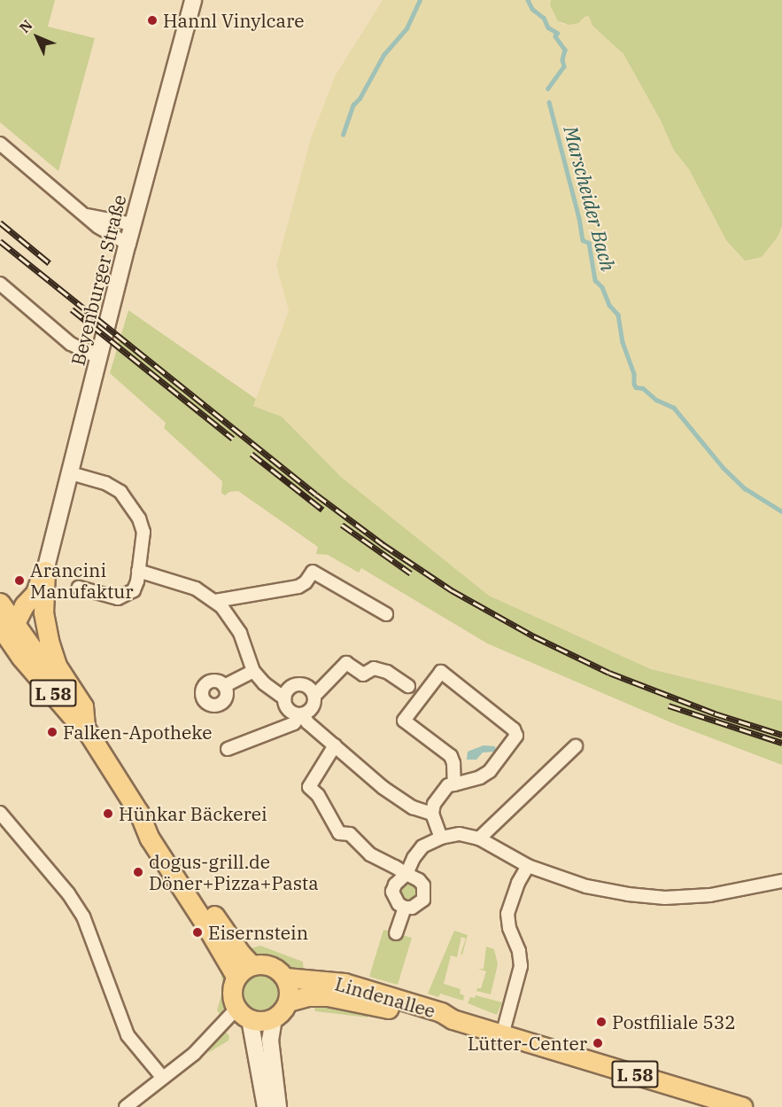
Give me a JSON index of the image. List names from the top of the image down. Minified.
{"streets":{"main road":["Beyenburger Straße","L 58","Lindenallee"]},"crossings":[["L 58","Lindenallee"]],"water":["Marscheider Bach"],"places":["Hannl Vinylcare","Arancini Manufaktur","Falken-Apotheke","Hünkar Bäckerei","dogus-grill.de Döner+Pizza+Pasta","Eisernstein","Postfiliale 532","Lütter-Center"],"north":"top left"}
